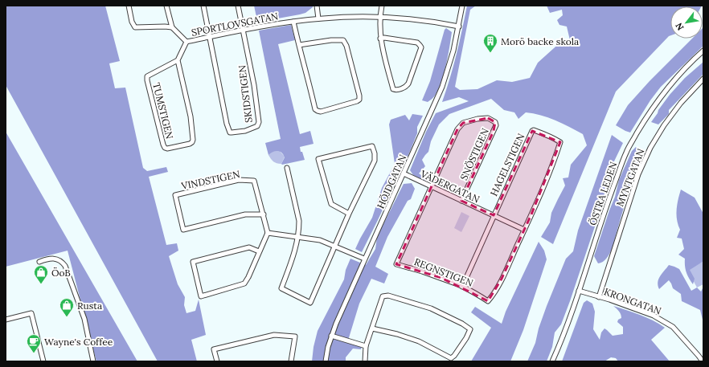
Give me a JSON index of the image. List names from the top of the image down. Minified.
{"streets":{"street":["SPORTLOVSGATAN","SKIDSTIGEN","TUMSTIGEN","SNÖSTIGEN","HAGELSTIGEN","MYNTGATAN","VINDSTIGEN","HÖJDGATAN","VÄDERGATAN","ÖSTRA LEDEN","REGNSTIGEN","KRONGATAN"]},"crossings":[["SPORTLOVSGATAN","SKIDSTIGEN"],["SPORTLOVSGATAN","HÖJDGATAN"],["SNÖSTIGEN","VÄDERGATAN"],["SNÖSTIGEN","REGNSTIGEN"],["HAGELSTIGEN","VÄDERGATAN"],["HAGELSTIGEN","REGNSTIGEN"],["MYNTGATAN","KRONGATAN"],["HÖJDGATAN","VÄDERGATAN"],["VÄDERGATAN","REGNSTIGEN"],["ÖSTRA LEDEN","KRONGATAN"]],"places":{"building":["Morö backe skola"],"shop":["ÖoB","Rusta"],"cafe":["Wayne's Coffee"]},"north":"bottom left"}
